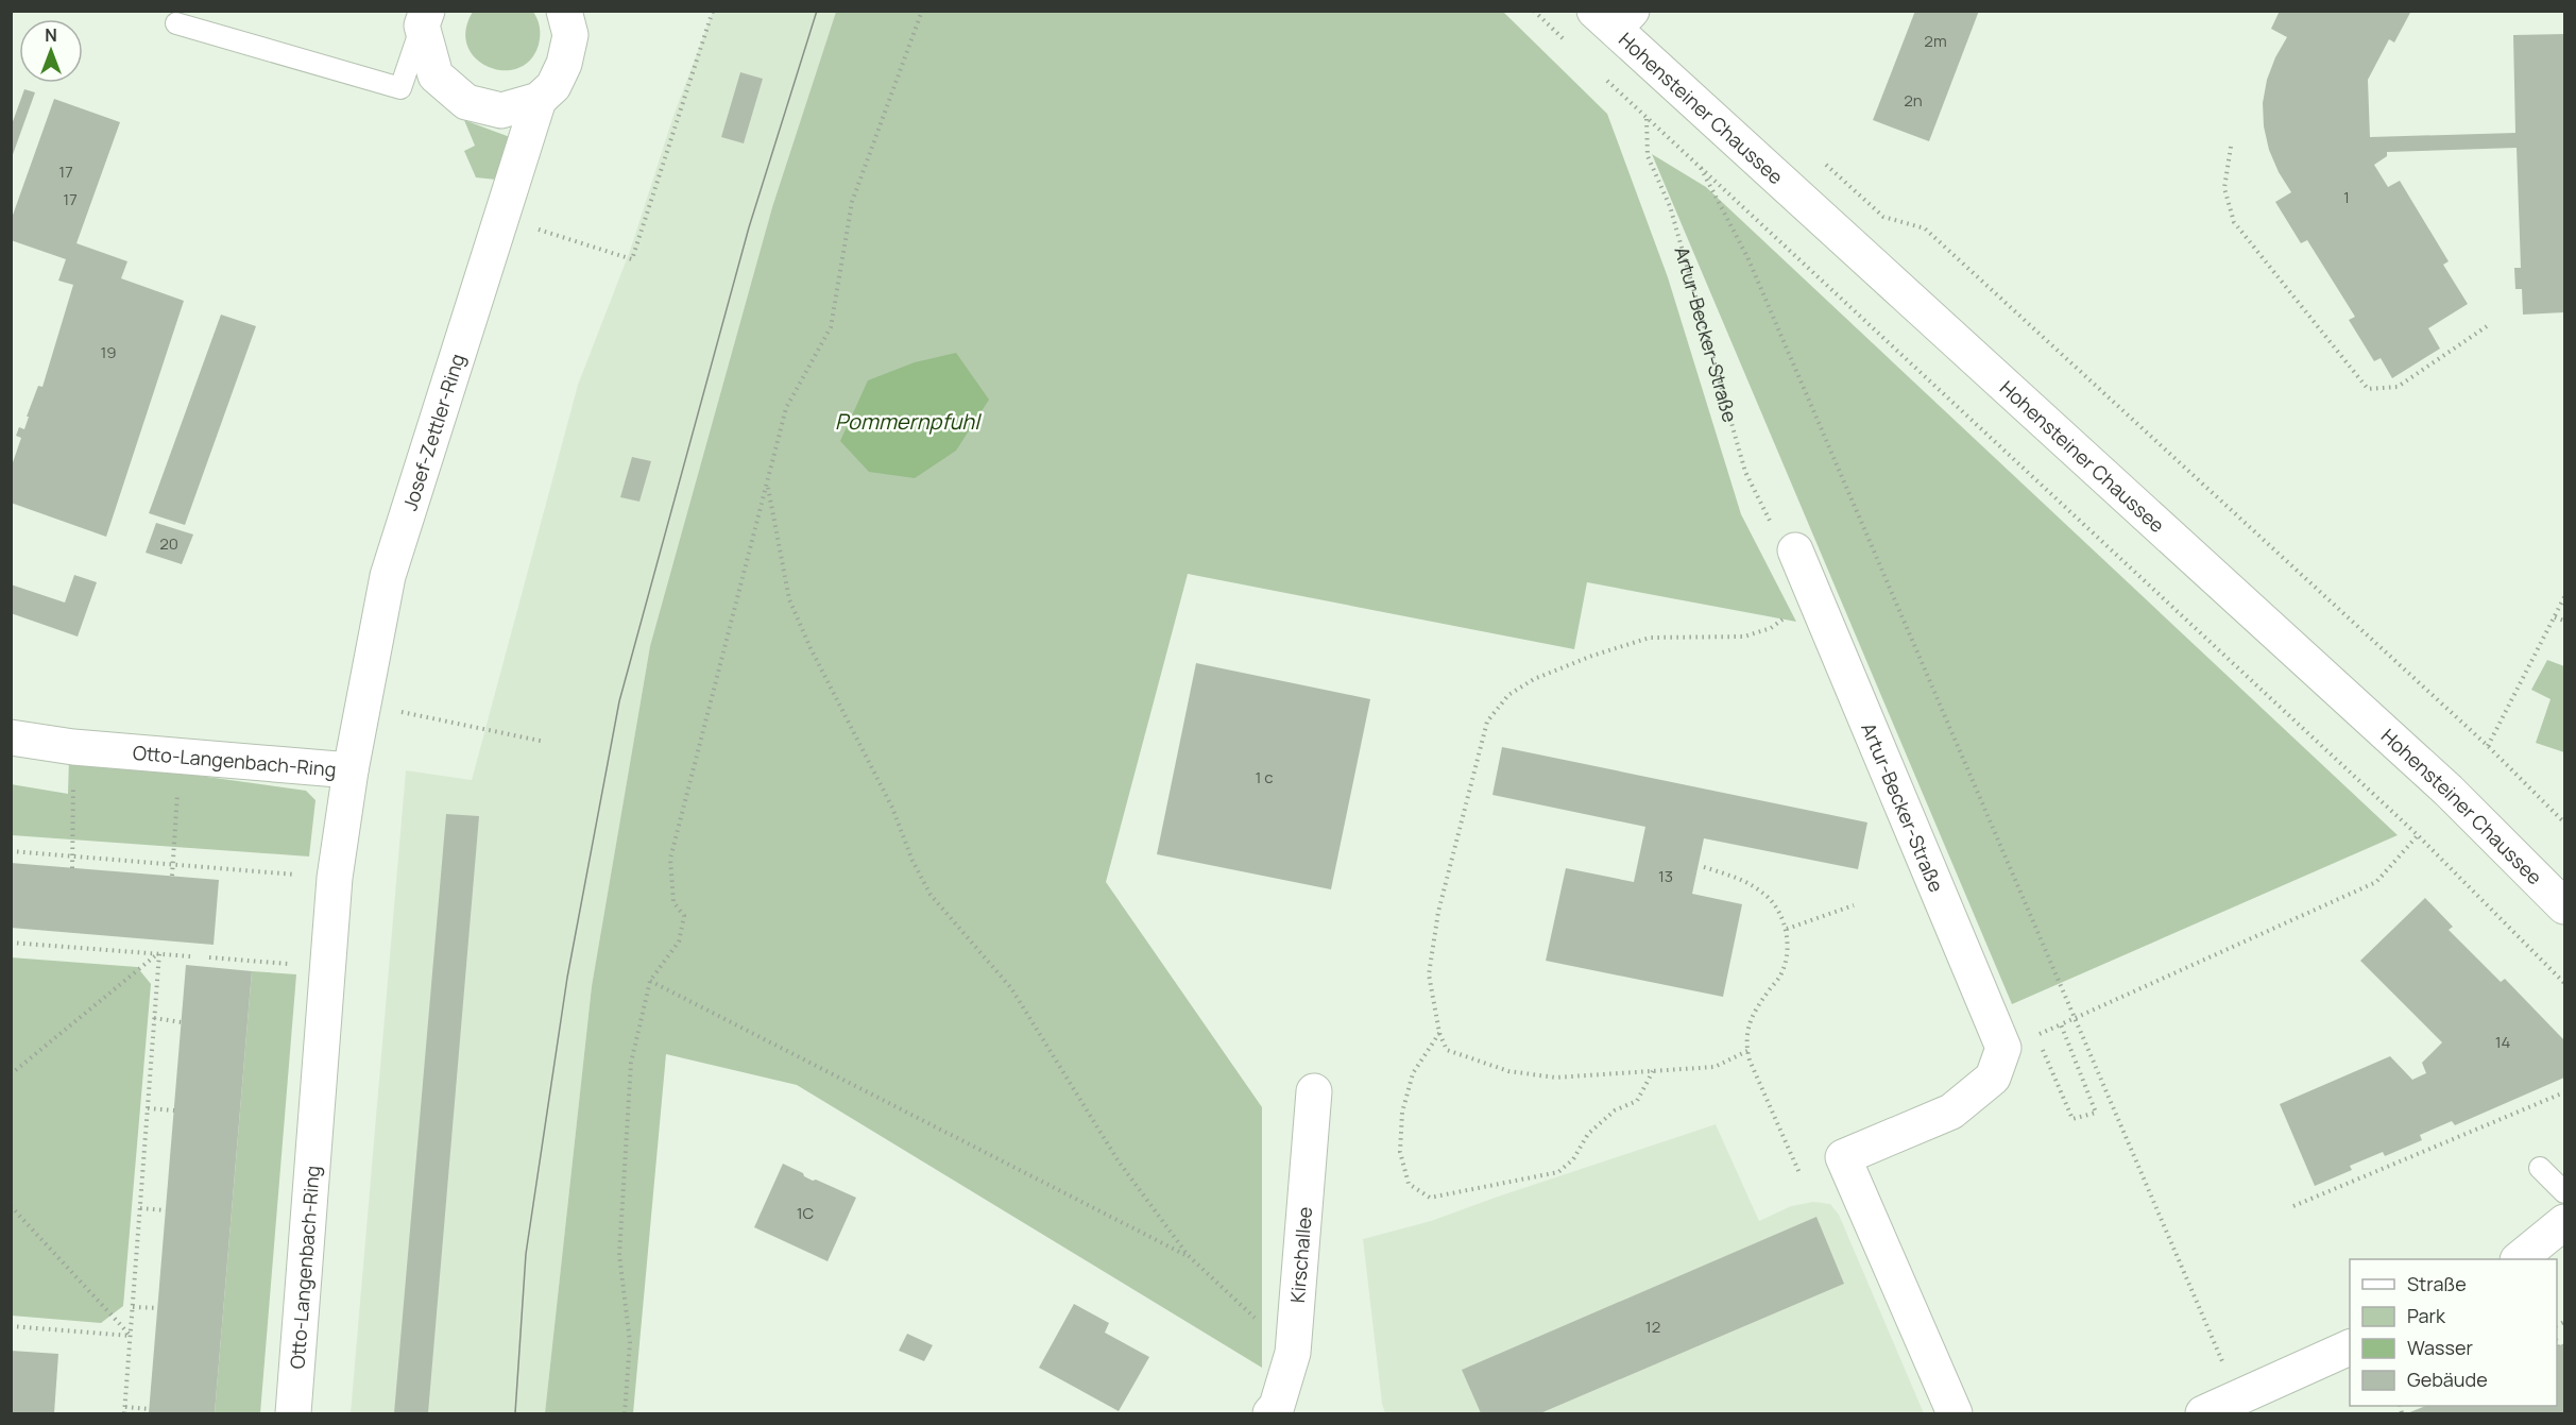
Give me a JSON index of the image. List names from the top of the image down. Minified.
{"streets":{"street":["Hohensteiner Chaussee","Artur-Becker-Straße","Josef-Zettler-Ring","Otto-Langenbach-Ring","Kirschallee"]},"crossings":[["Josef-Zettler-Ring","Otto-Langenbach-Ring"]],"water":["Pommernpfuhl"],"house_numbers":["2m","2n","17","1","17","19","20","1 c","13","14","1C","12"],"legend":["Straße","Park","Wasser","Gebäude"],"north":"top"}
